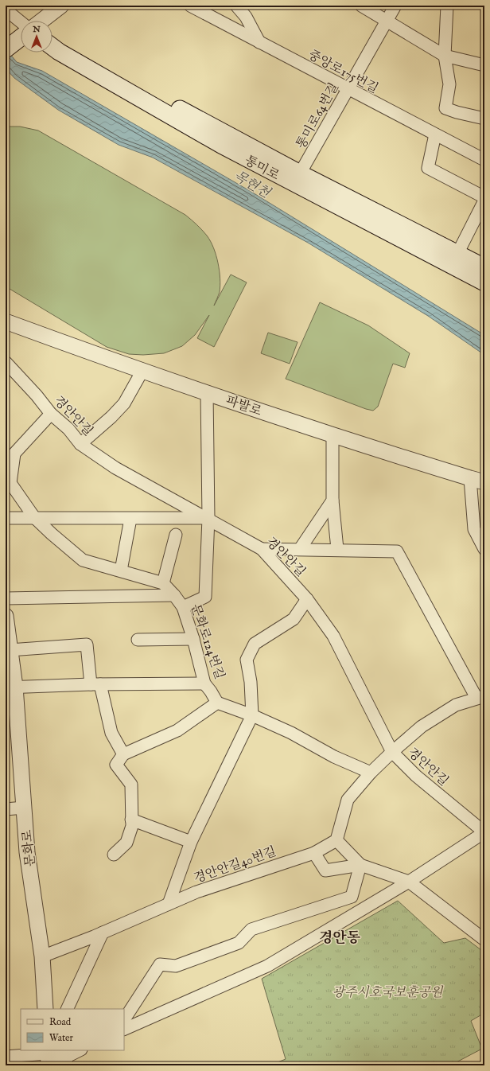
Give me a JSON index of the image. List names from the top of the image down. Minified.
{"streets":{"main road":["통미로"],"street":["중앙로175번길","통미로64번길","파발로","경안안길","문화로124번길","문화로","경안안길40번길"]},"crossings":[["중앙로175번길","통미로64번길"],["통미로64번길","통미로"],["문화로","경안안길40번길"]],"districts":["경안동"],"water":["목현천"],"parks":["광주시호국보훈공원"],"legend":["Road","Water"],"north":"top"}
